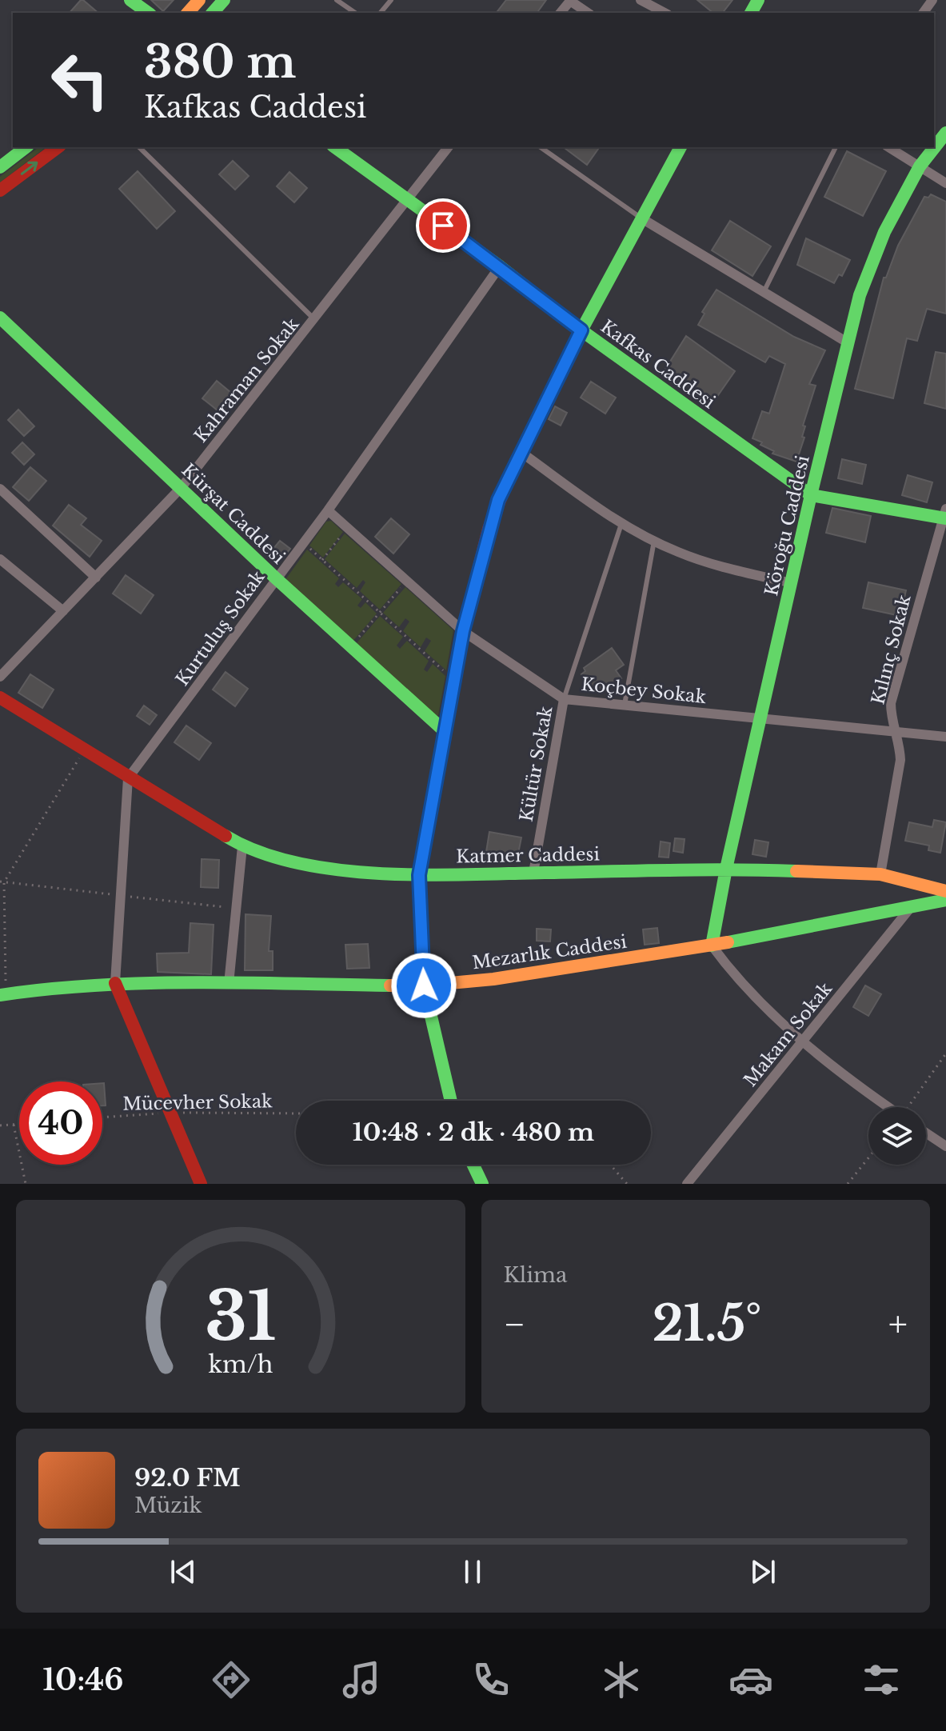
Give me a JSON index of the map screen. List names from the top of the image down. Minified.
{"streets":{"street":["Kafkas Caddesi","Kahraman Sokak","Kürşat Caddesi","Köroğu Caddesi","Kurtuluş Sokak","Kılınç Sokak","Koçbey Sokak","Kültür Sokak","Katmer Caddesi","Mezarlık Caddesi","Makam Sokak"],"path":["Mücevher Sokak"]},"crossings":[["Kafkas Caddesi","Kahraman Sokak"],["Kafkas Caddesi","Köroğu Caddesi"],["Kafkas Caddesi","Kurtuluş Sokak"],["Kahraman Sokak","Kürşat Caddesi"],["Kürşat Caddesi","Kurtuluş Sokak"],["Köroğu Caddesi","Koçbey Sokak"],["Köroğu Caddesi","Katmer Caddesi"],["Köroğu Caddesi","Mezarlık Caddesi"],["Kurtuluş Sokak","Koçbey Sokak"],["Kurtuluş Sokak","Katmer Caddesi"],["Kılınç Sokak","Koçbey Sokak"],["Kılınç Sokak","Katmer Caddesi"],["Koçbey Sokak","Kültür Sokak"],["Kültür Sokak","Katmer Caddesi"],["Mezarlık Caddesi","Makam Sokak"]],"page":{"turn":["380 m","Kafkas Caddesi"],"limit":"40","trip":"10:48 · 2 dk · 480 m","tile":"Klima","heat":["−","21.5°","+"],"song":["92.0 FM","Müzik"],"tabs":"10:46","gauge":["31","km/h"]}}
